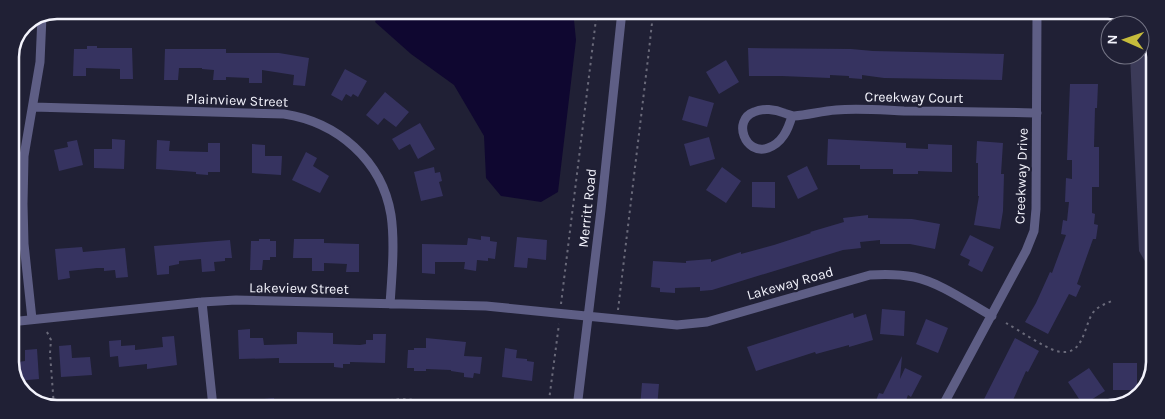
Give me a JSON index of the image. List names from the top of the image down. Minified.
{"streets":{"street":["Creekway Court","Plainview Street","Creekway Drive","Merritt Road","Lakeway Road","Lakeview Street"]},"crossings":[["Creekway Court","Creekway Drive"],["Plainview Street","Lakeview Street"],["Creekway Drive","Lakeway Road"],["Merritt Road","Lakeway Road"],["Merritt Road","Lakeview Street"],["Lakeway Road","Lakeview Street"]],"north":"left"}
